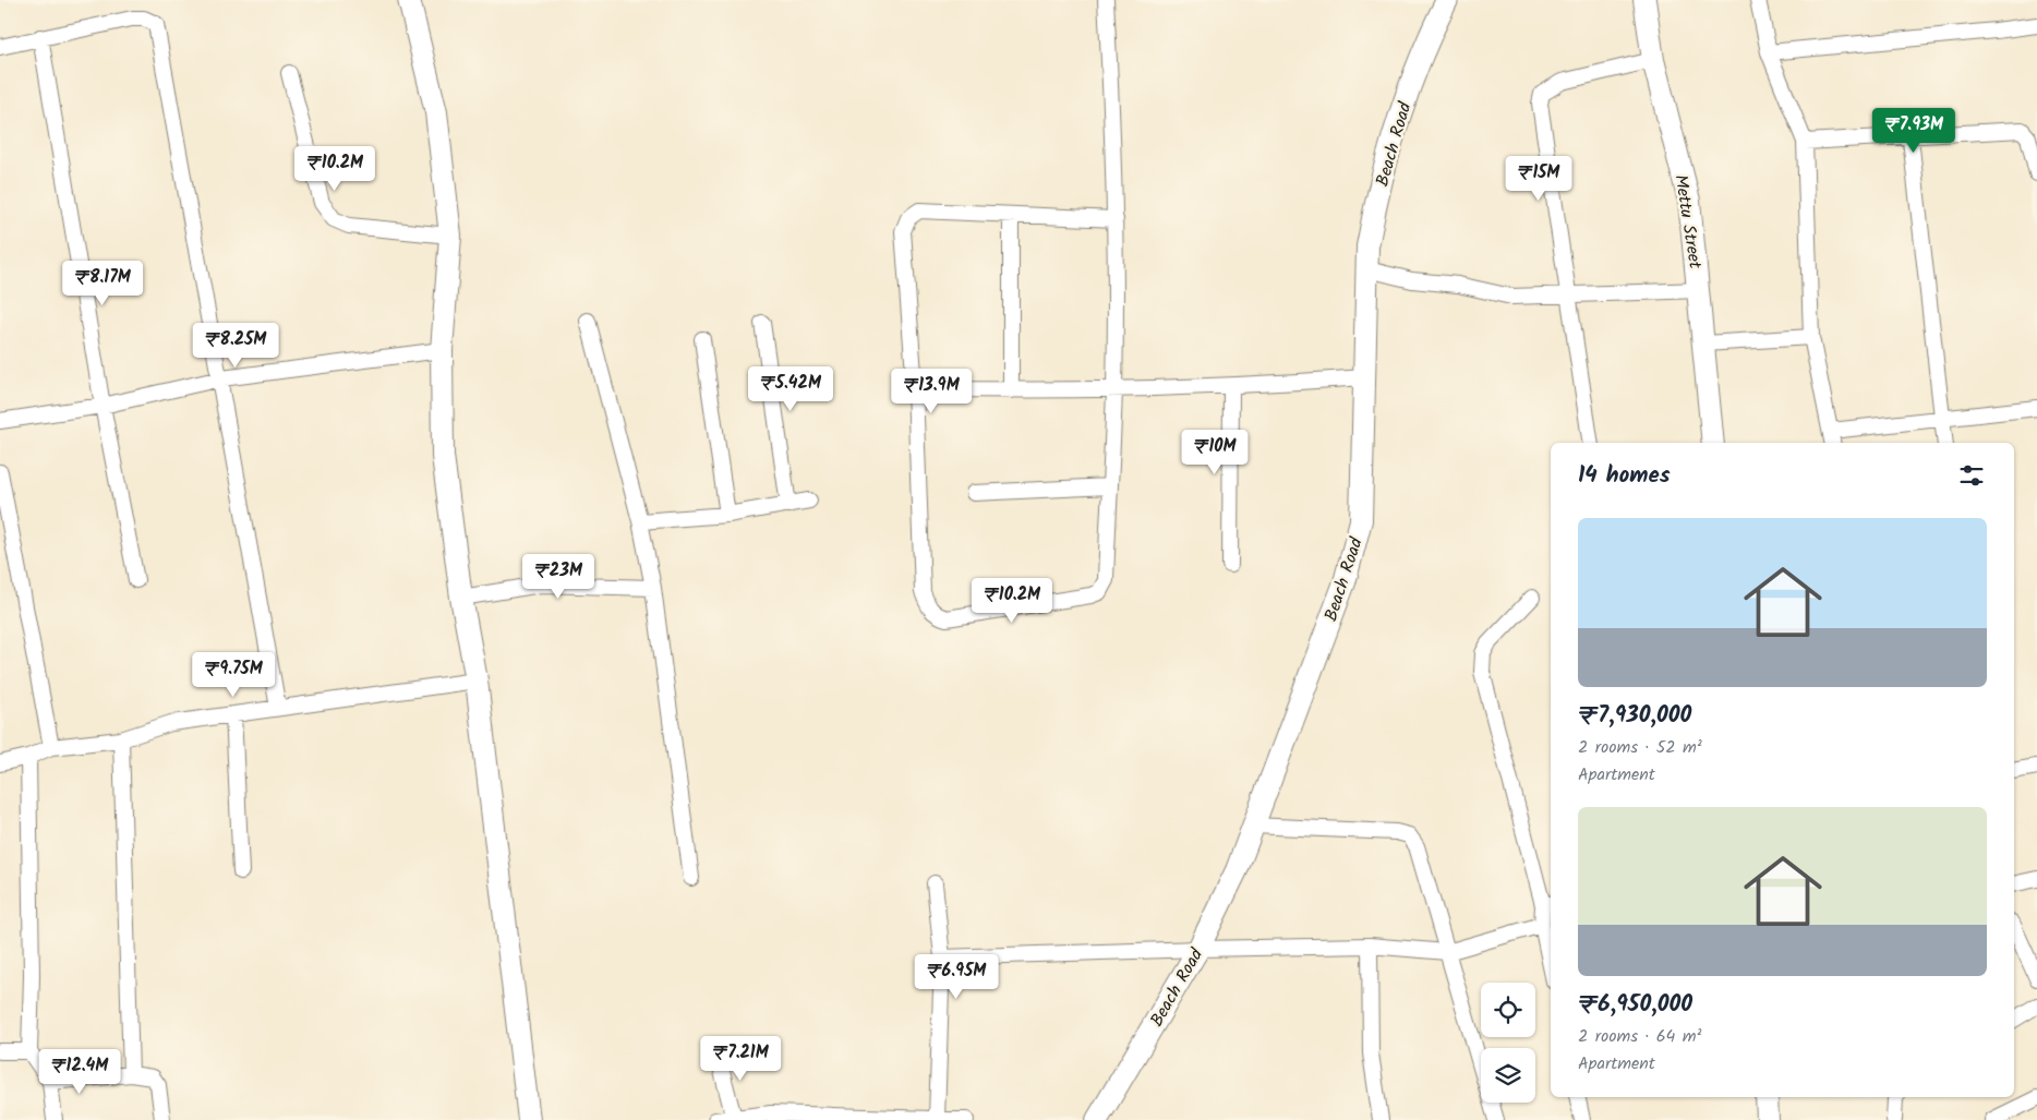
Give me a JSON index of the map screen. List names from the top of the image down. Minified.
{"streets":{"street":["Beach Road","Mettu Street"]},"page":{"price":["₹7.93M","₹10.2M","₹15M","₹8.17M","₹8.25M","₹5.42M","₹13.9M","₹10M","₹23M","₹10.2M","₹9.75M","₹6.95M","₹7.21M","₹12.4M"],"heading":"14 homes","list":[{"name":"₹7,930,000","note":"2 rooms · 52 m² · Apartment"},{"name":"₹6,950,000","note":"2 rooms · 64 m² · Apartment"}]}}
